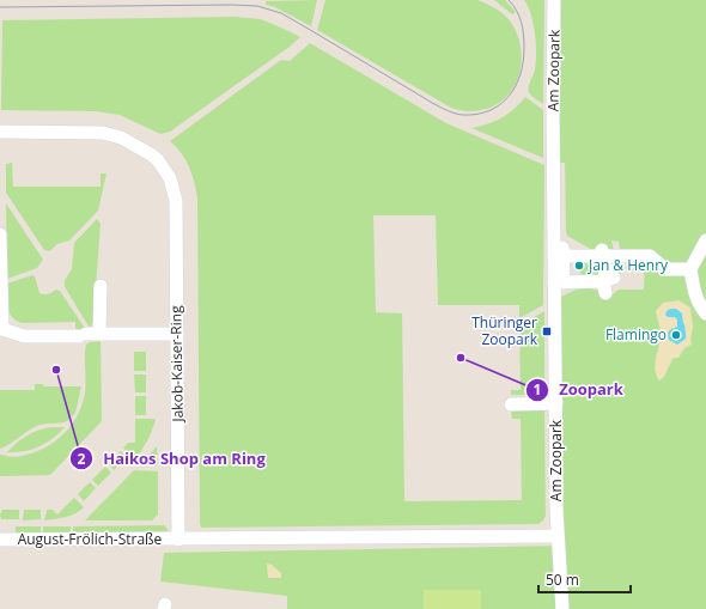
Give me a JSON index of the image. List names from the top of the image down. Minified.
{"streets":{"street":["Am Zoopark","Jakob-Kaiser-Ring","August-Frölich-Straße"]},"crossings":[["Jakob-Kaiser-Ring","August-Frölich-Straße"]],"places":{"other":["Jan & Henry","Flamingo","Zoopark","Haikos Shop am Ring"],"transit":["Thüringer Zoopark"]},"scale_bar":"50 m"}
